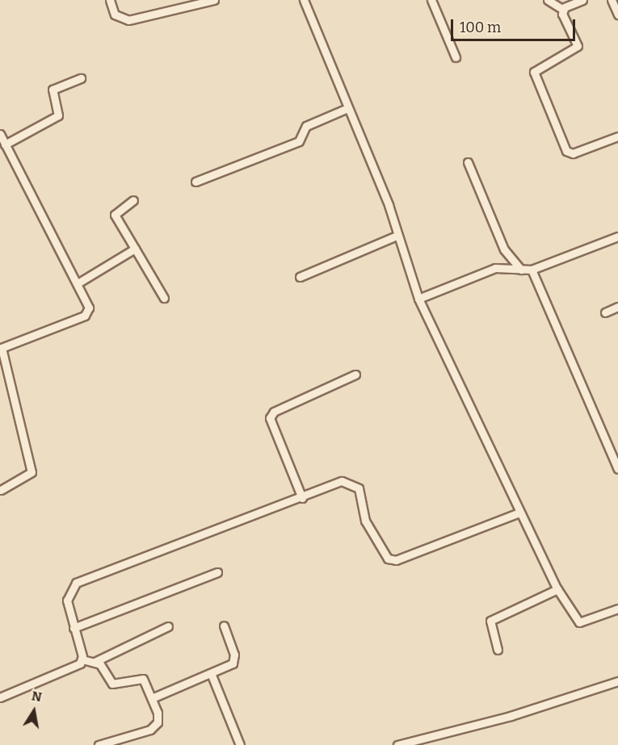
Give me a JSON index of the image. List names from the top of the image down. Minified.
{"scale_bar":"100 m","north":"top"}
